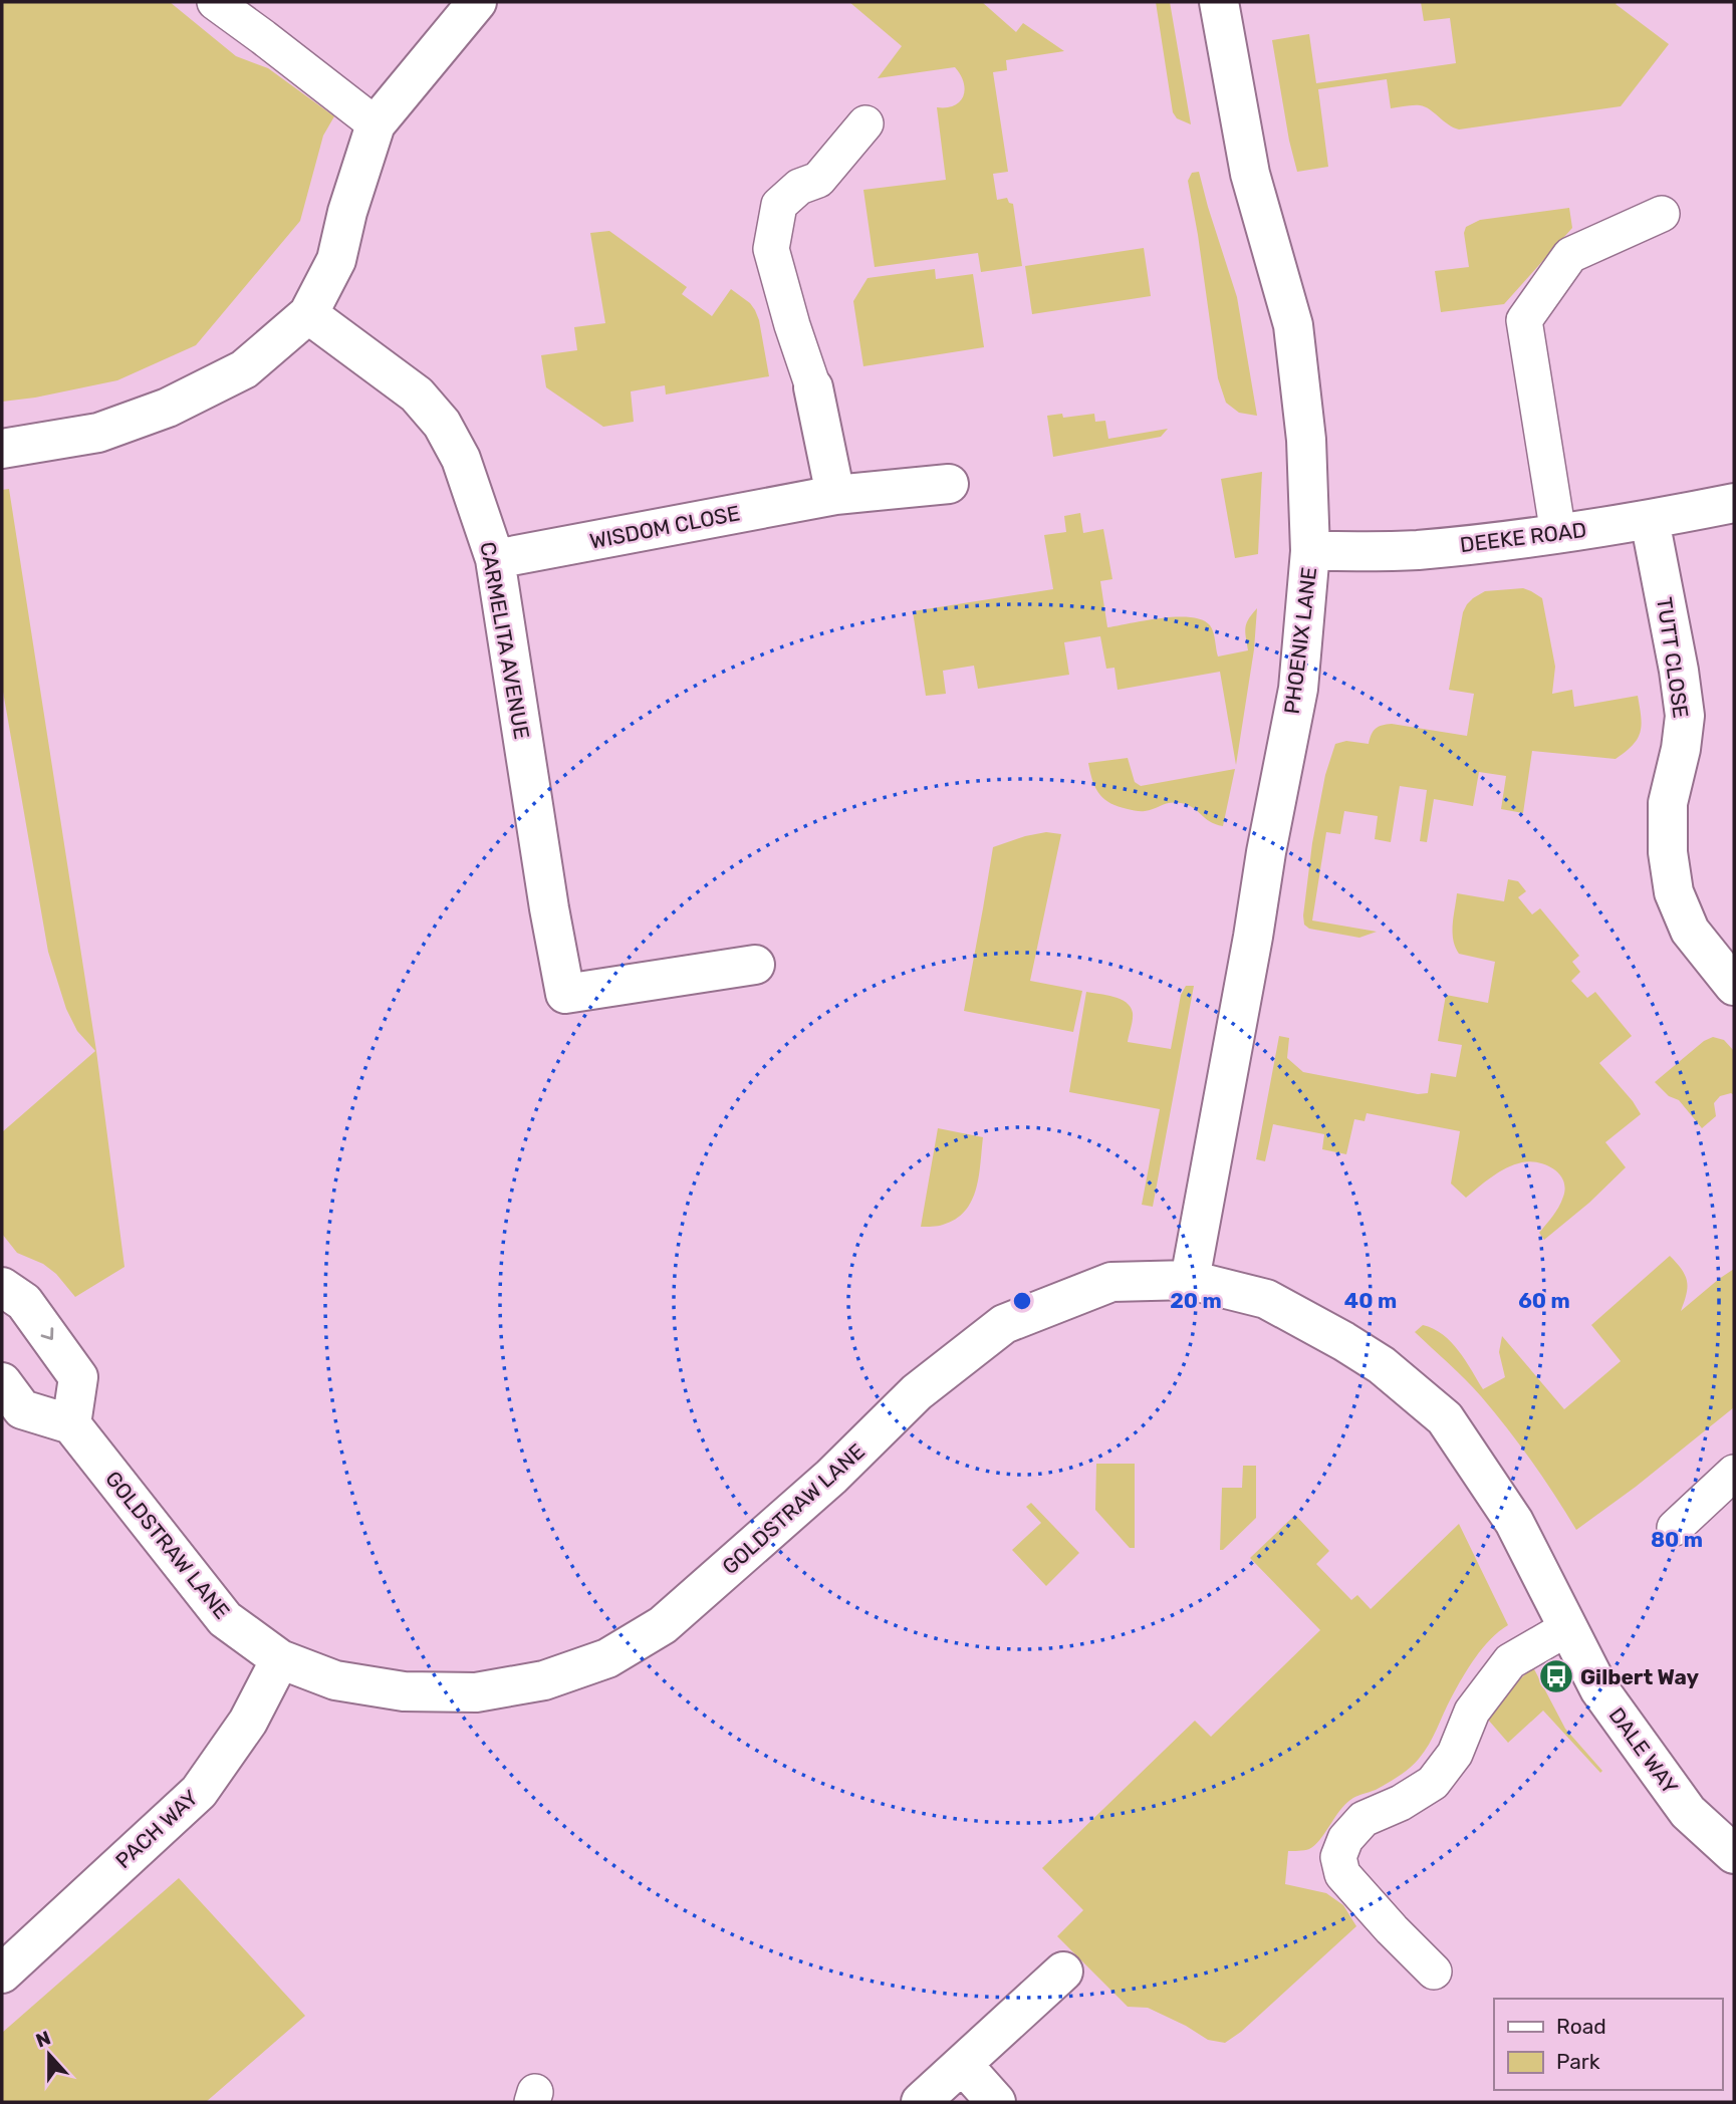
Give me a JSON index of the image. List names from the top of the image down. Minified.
{"streets":{"street":["WISDOM CLOSE","DEEKE ROAD","CARMELITA AVENUE","PHOENIX LANE","TUTT CLOSE","GOLDSTRAW LANE","DALE WAY","PACH WAY"]},"crossings":[["WISDOM CLOSE","CARMELITA AVENUE"],["DEEKE ROAD","PHOENIX LANE"],["DEEKE ROAD","TUTT CLOSE"],["PHOENIX LANE","GOLDSTRAW LANE"],["GOLDSTRAW LANE","DALE WAY"],["GOLDSTRAW LANE","PACH WAY"]],"places":{"bus stop":["Gilbert Way"]},"legend":["Road","Park"],"north":"top","rings":["20 m","40 m","60 m","80 m"]}
